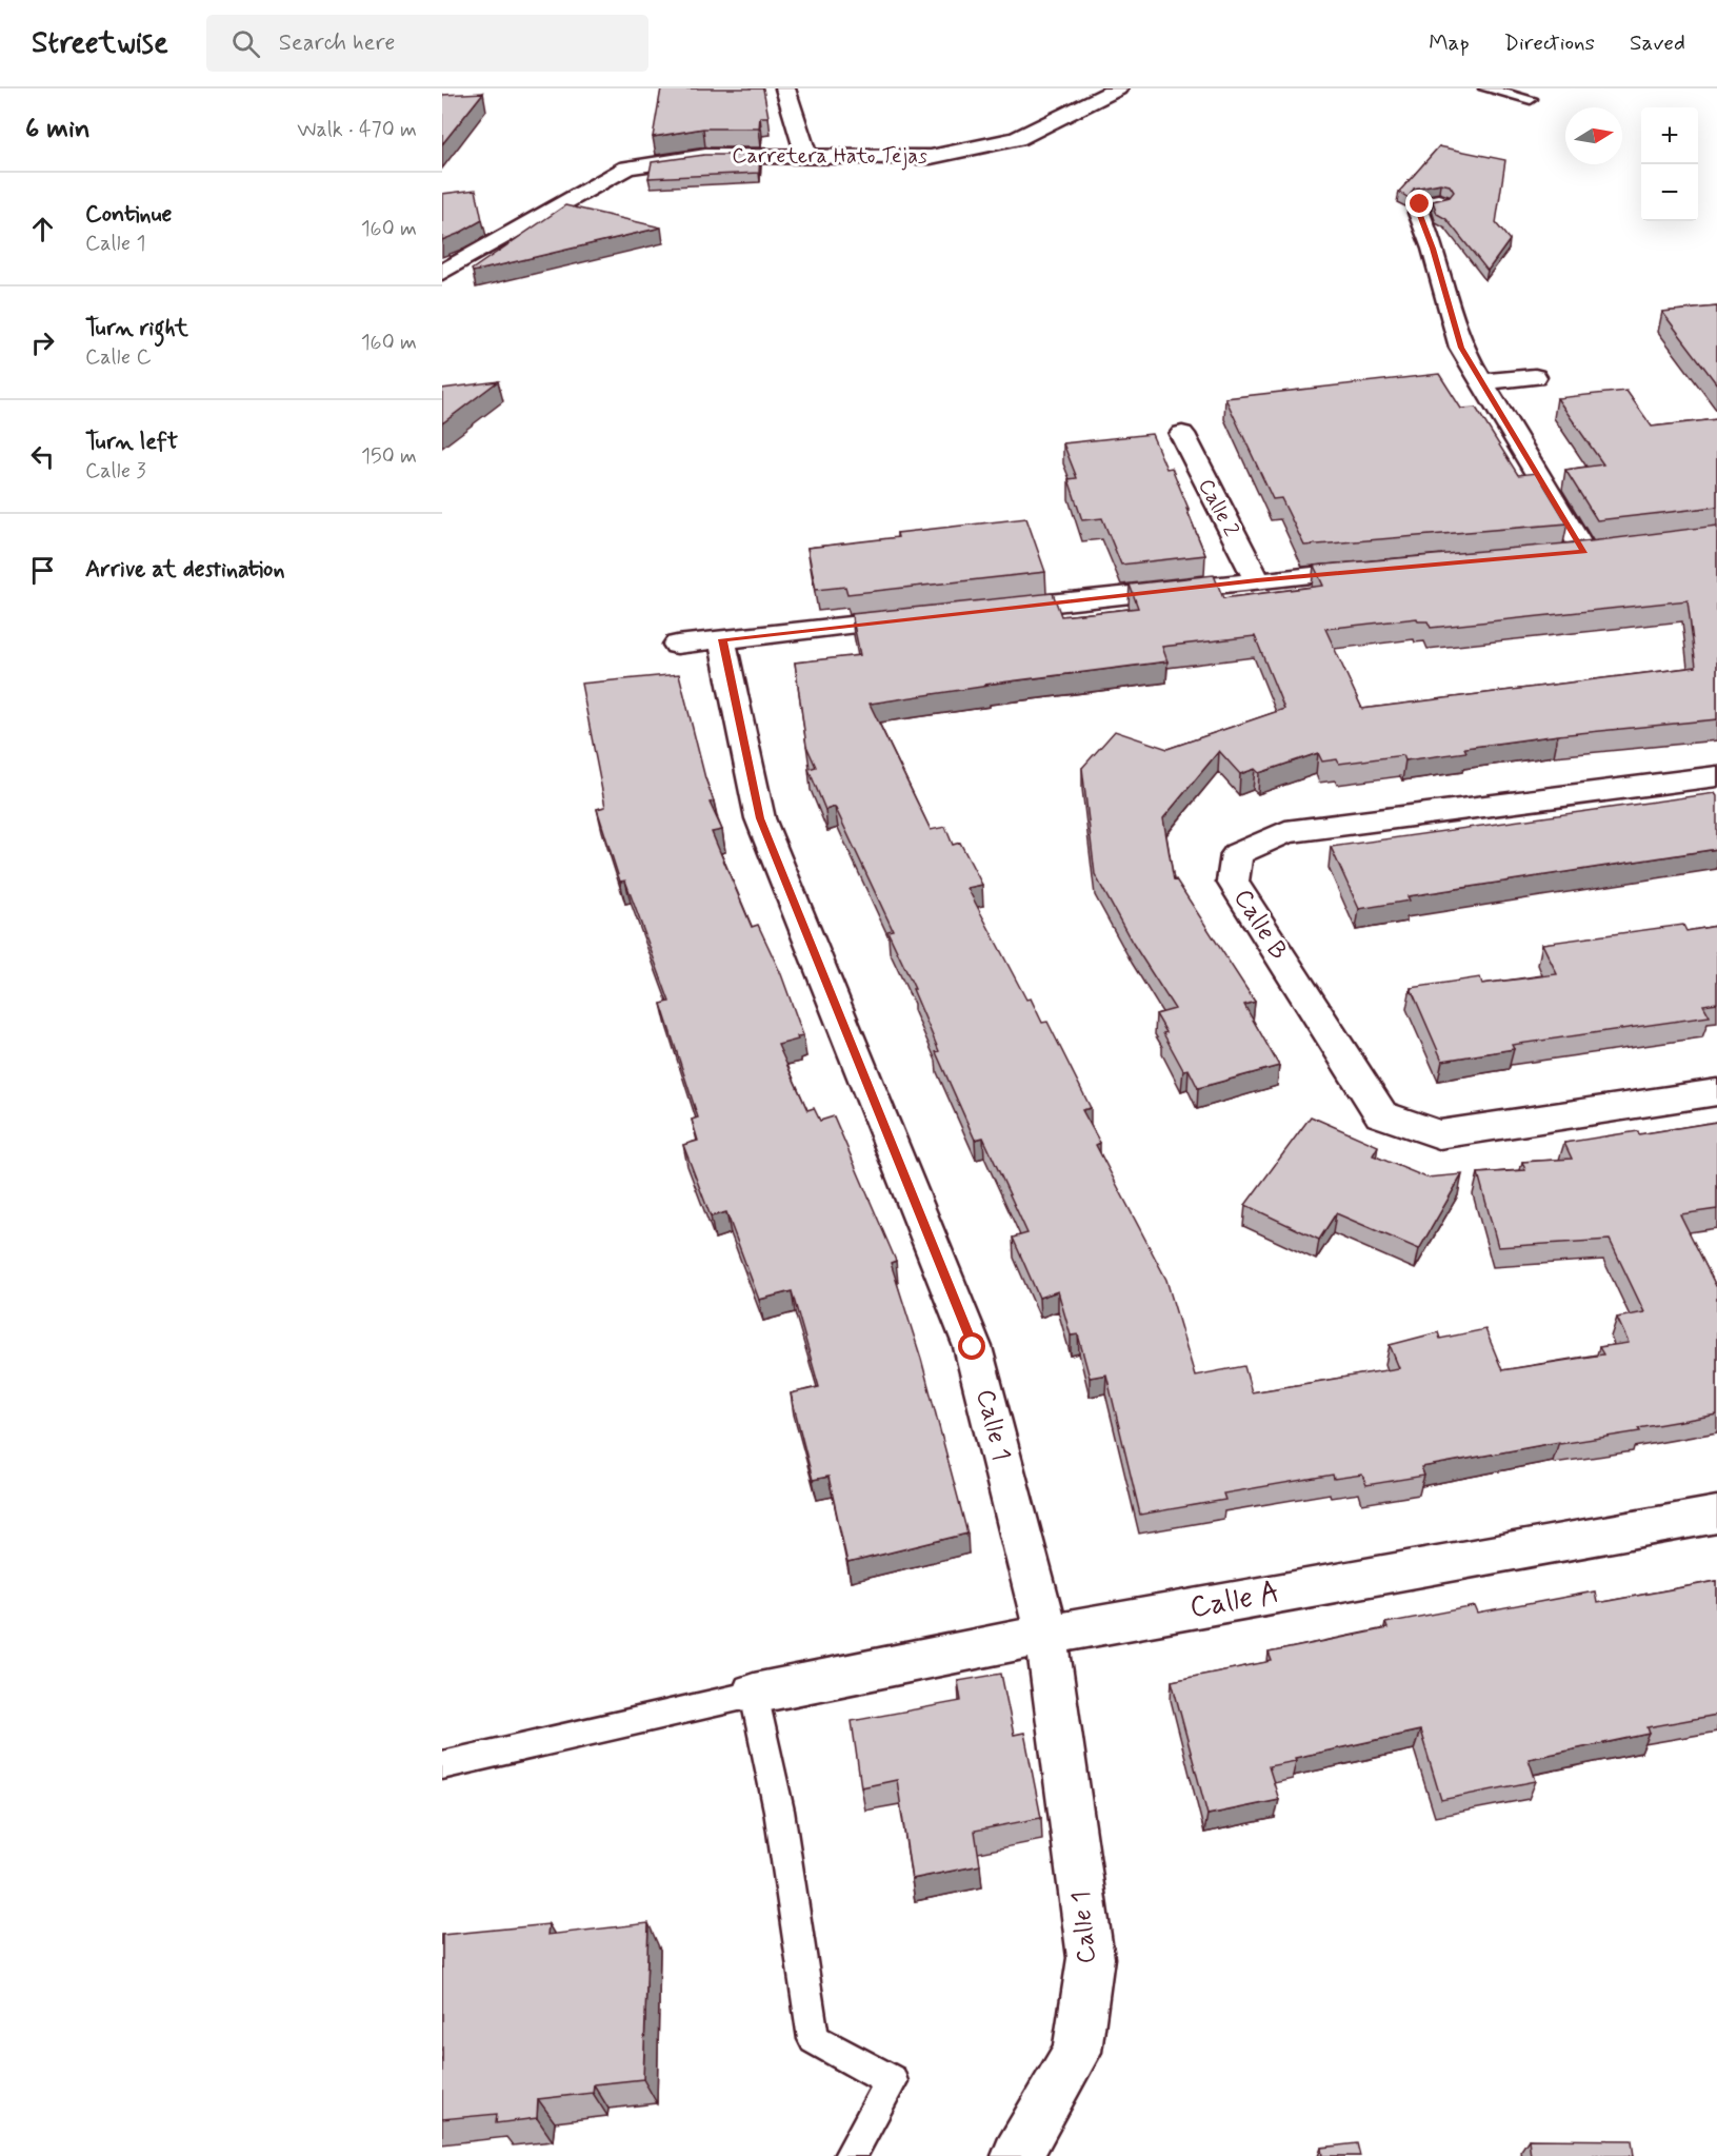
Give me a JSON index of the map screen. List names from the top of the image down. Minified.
{"streets":{"street":["Carretera Hato Tejas","Calle 2","Calle B","Calle 1","Calle A"]},"crossings":[["Calle 1","Calle A"]],"north":"right","page":{"header":"Streetwise","search":"Search here","nav":["Map","Directions","Saved"],"heading":["6 min","Walk · 470 m"],"map_buttons":["+","−"],"list":[["Continue","Calle 1","160 m"],["Turn right","Calle C","160 m"],["Turn left","Calle 3","150 m"],"Arrive at destination"]}}
